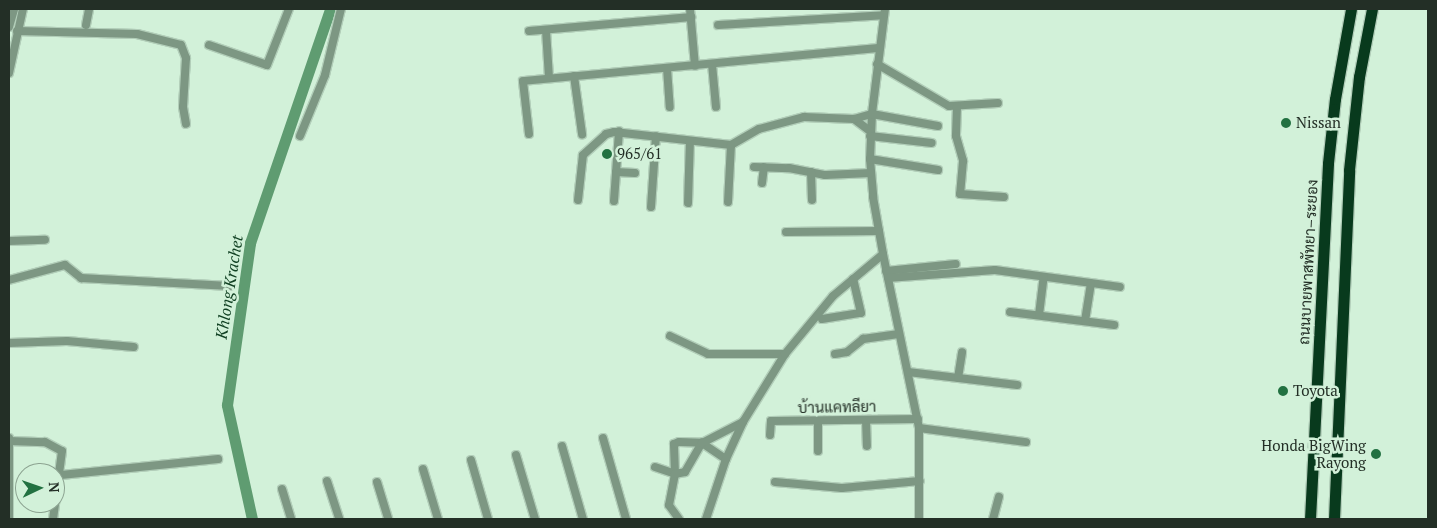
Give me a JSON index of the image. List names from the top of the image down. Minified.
{"streets":{"highway":["ถนนบายพาสพัทยา–ระยอง"],"street":["บ้านแคทลียา"]},"water":["Khlong Krachet"],"places":["Nissan","965/61","Toyota","Honda BigWing Rayong"],"north":"right"}
